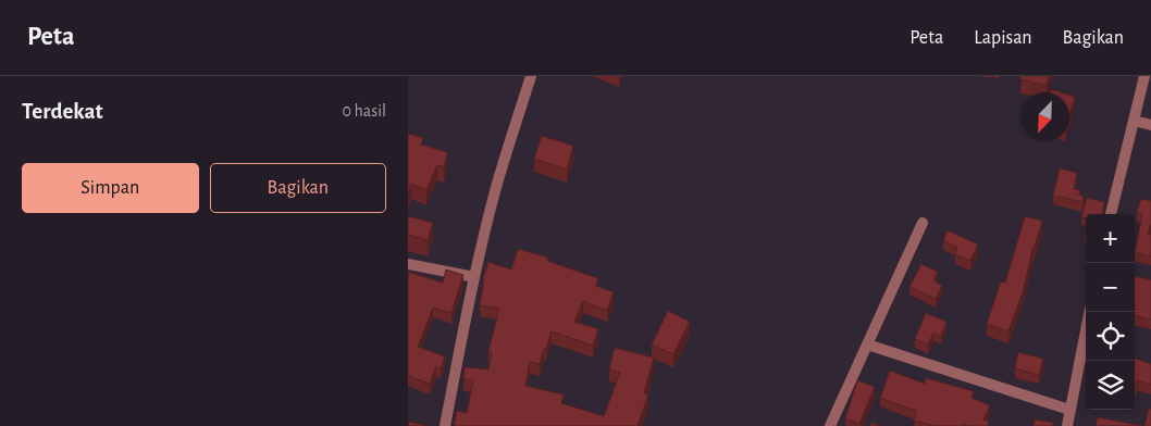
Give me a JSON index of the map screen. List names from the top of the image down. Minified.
{"north":"bottom left","page":{"header":"Peta","nav":["Peta","Lapisan","Bagikan"],"heading":["Terdekat","0 hasil"],"buttons":["Simpan","Bagikan"],"map_buttons":["+","−"]}}
